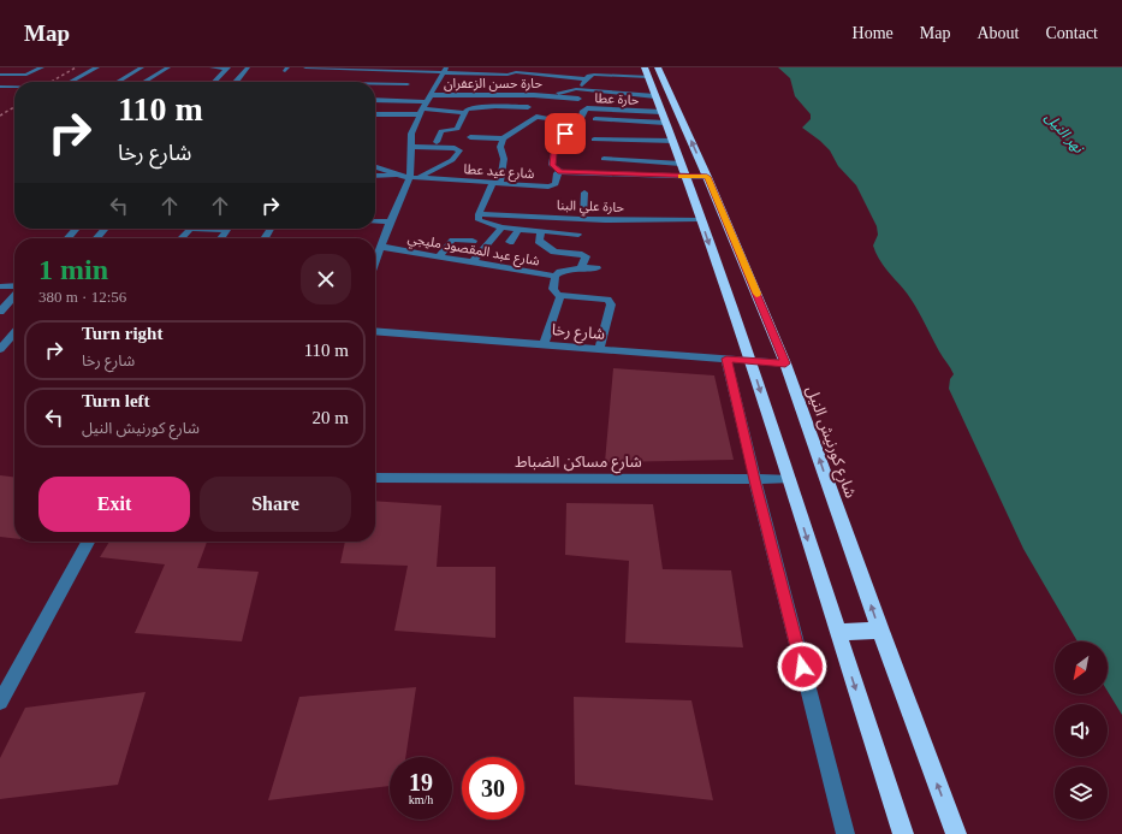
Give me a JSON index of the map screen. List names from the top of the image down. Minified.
{"streets":{"highway":["شارع كورنيش النيل"],"street":["حارة حسن الزعفران","حارة عطا","شارع عيد عطا","حارة علي البنا","شارع عبد المقصود مليجي","شارع رخا","شارع مساكن الضباط"]},"crossings":[["حارة حسن الزعفران","حارة عطا"],["شارع رخا","شارع كورنيش النيل"]],"water":["نهر النيل"],"north":"bottom left","page":{"header":"Map","nav":["Home","Map","About","Contact"],"turn":["110 m","شارع رخا"],"heading":["1 min","380 m · 12:56"],"list":[{"name":"Turn right","note":"شارع رخا","value":"110 m"},{"name":"Turn left","note":"شارع كورنيش النيل","value":"20 m"}],"buttons":["Exit","Share"],"speed":"19 km/h","limit":"30"}}
